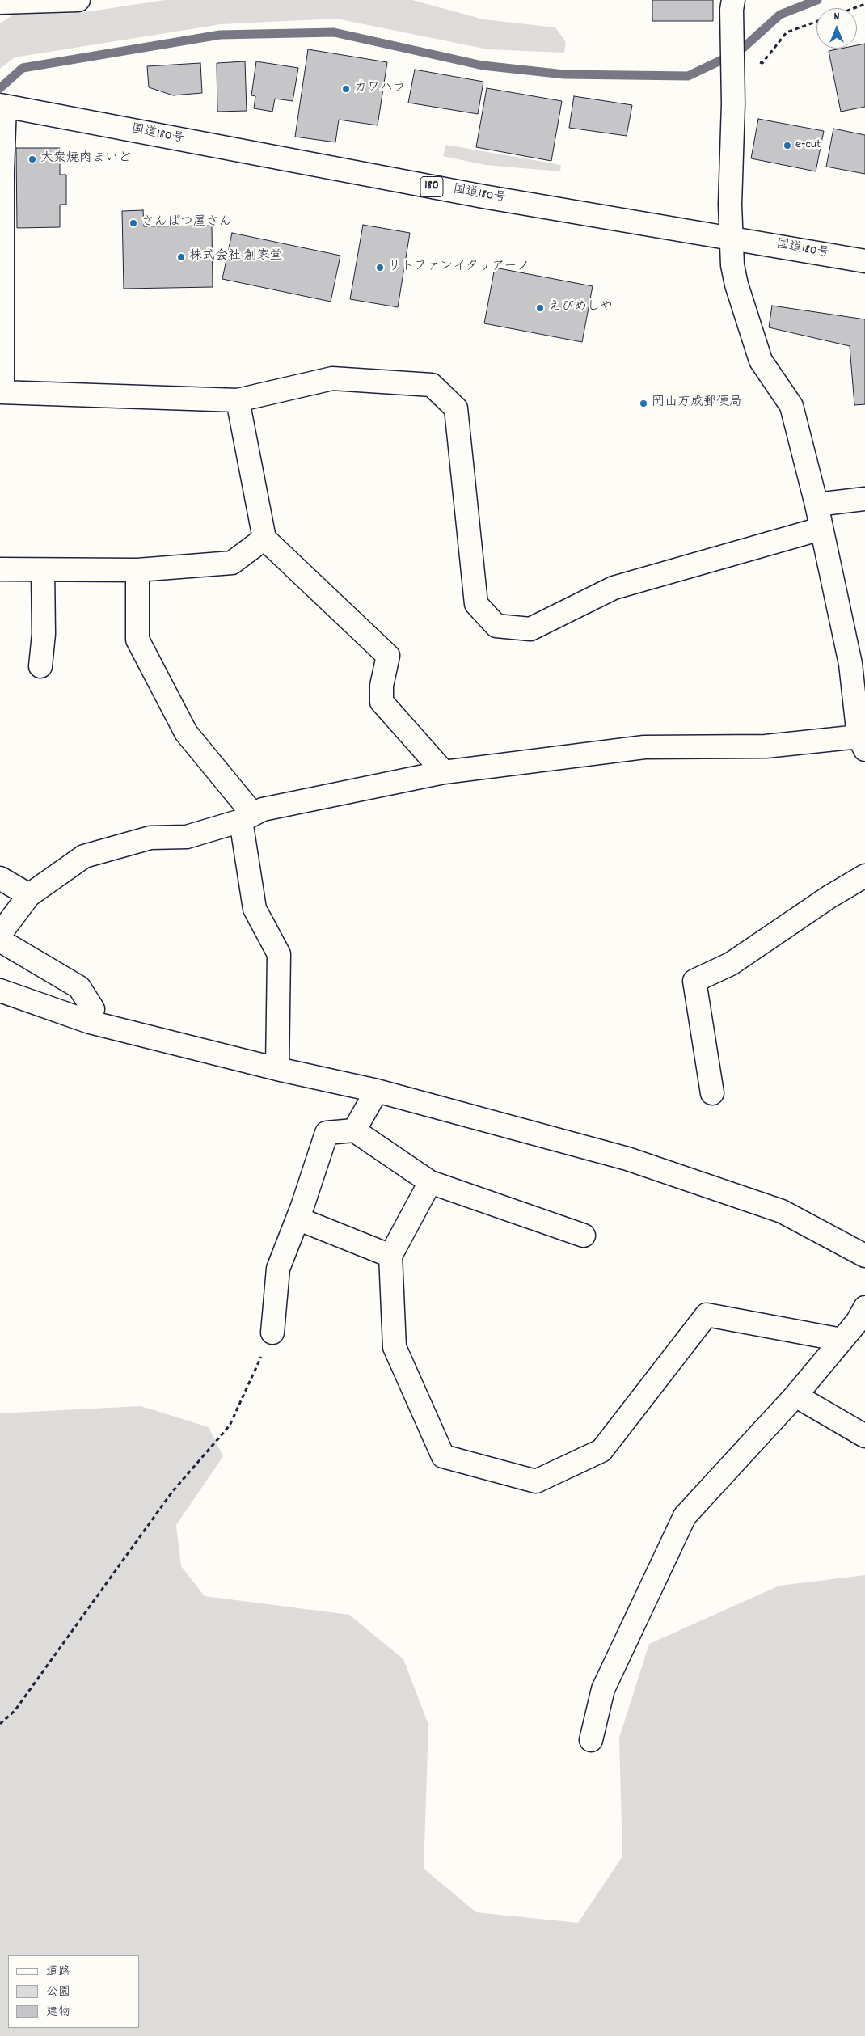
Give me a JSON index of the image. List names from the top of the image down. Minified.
{"streets":{"main road":["国道180号","180"]},"places":["カワハラ","e-cut","大衆焼肉まいど","さんぱつ屋さん","株式会社 創家堂","リトファンイタリアーノ","えびめしや","岡山万成郵便局"],"legend":["道路","公園","建物"],"north":"top"}
